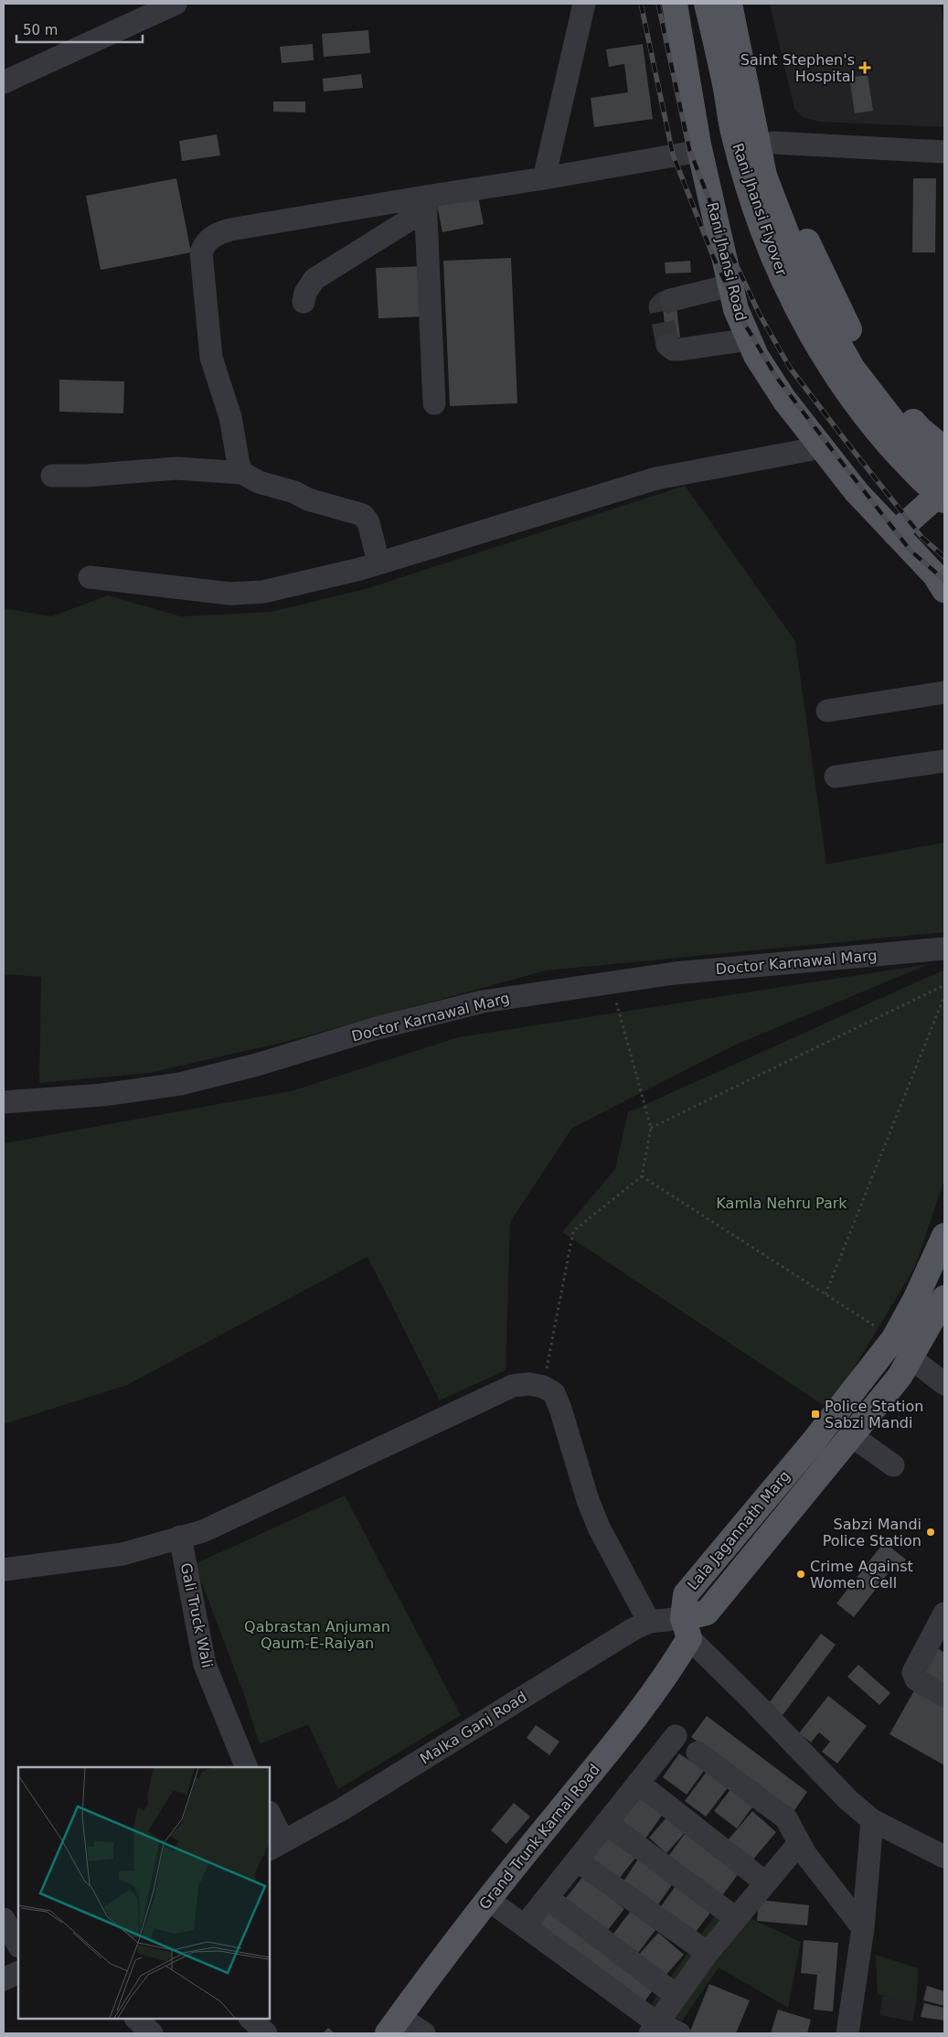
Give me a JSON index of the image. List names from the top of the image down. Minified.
{"streets":{"main road":["Rani Jhansi Flyover","Rani Jhansi Road","Lala Jagannath Marg","Grand Trunk Karnal Road"],"street":["Doctor Karnawal Marg","Gali Truck Wali","Malka Ganj Road"]},"crossings":[["Lala Jagannath Marg","Malka Ganj Road"],["Lala Jagannath Marg","Grand Trunk Karnal Road"],["Malka Ganj Road","Grand Trunk Karnal Road"]],"parks":["Kamla Nehru Park","Qabrastan Anjuman Qaum-E-Raiyan"],"places":{"health":["Saint Stephen's Hospital"],"transit":["Police Station Sabzi Mandi"],"other":["Sabzi Mandi Police Station","Crime Against Women Cell"]},"scale_bar":"50 m"}
